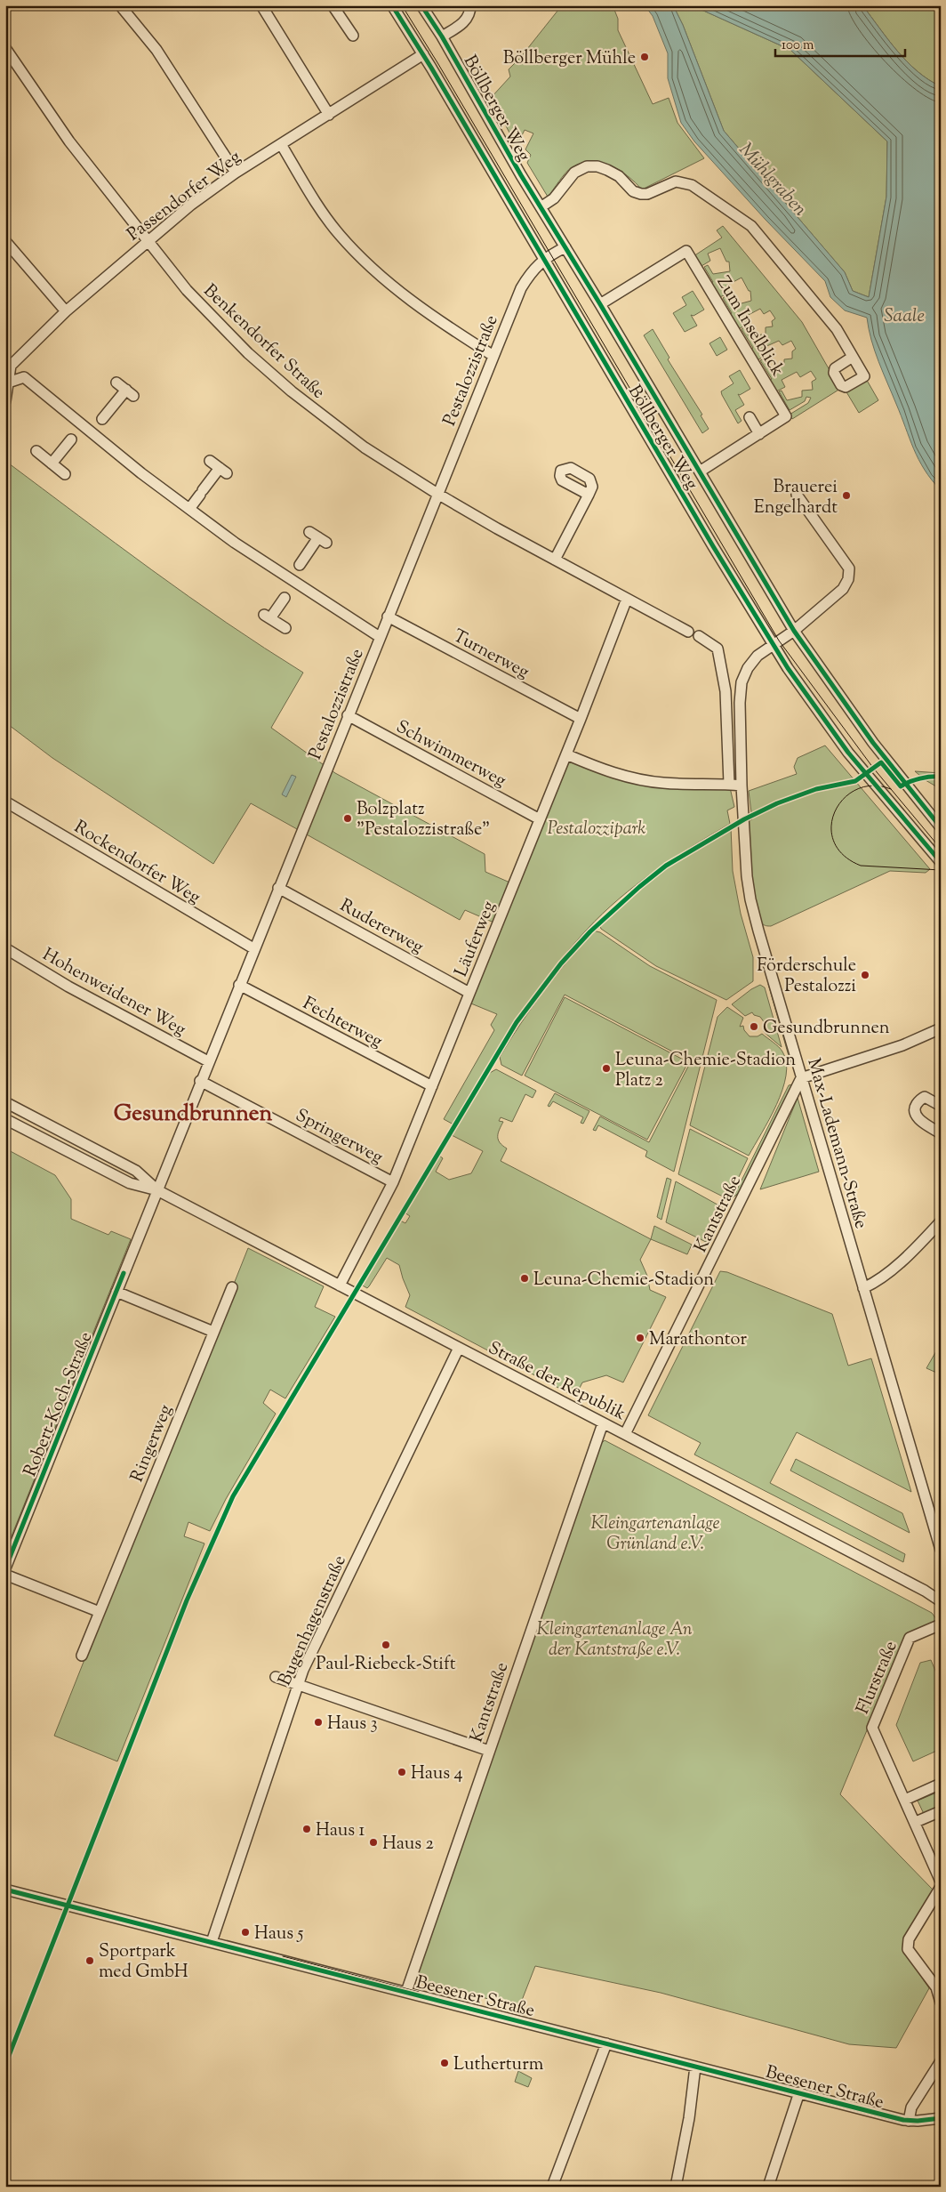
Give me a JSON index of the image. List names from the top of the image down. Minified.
{"streets":{"street":["Böllberger Weg","Passendorfer Weg","Zum Inselblick","Benkendorfer Straße","Pestalozzistraße","Turnerweg","Schwimmerweg","Rockendorfer Weg","Rudererweg","Läuferweg","Hohenweidener Weg","Fechterweg","Springerweg","Max-Lademann-Straße","Kantstraße","Straße der Republik","Robert-Koch-Straße","Ringerweg","Bugenhagenstraße","Flurstraße","Beesener Straße"]},"crossings":[["Böllberger Weg","Passendorfer Weg"],["Böllberger Weg","Zum Inselblick"],["Böllberger Weg","Pestalozzistraße"],["Böllberger Weg","Max-Lademann-Straße"],["Passendorfer Weg","Benkendorfer Straße"],["Benkendorfer Straße","Pestalozzistraße"],["Benkendorfer Straße","Läuferweg"],["Pestalozzistraße","Turnerweg"],["Pestalozzistraße","Schwimmerweg"],["Pestalozzistraße","Rockendorfer Weg"],["Pestalozzistraße","Rudererweg"],["Pestalozzistraße","Hohenweidener Weg"],["Pestalozzistraße","Fechterweg"],["Pestalozzistraße","Springerweg"],["Pestalozzistraße","Straße der Republik"],["Pestalozzistraße","Robert-Koch-Straße"],["Turnerweg","Läuferweg"],["Schwimmerweg","Läuferweg"],["Rudererweg","Läuferweg"],["Läuferweg","Fechterweg"],["Läuferweg","Springerweg"],["Läuferweg","Straße der Republik"],["Max-Lademann-Straße","Kantstraße"],["Kantstraße","Straße der Republik"],["Kantstraße","Beesener Straße"],["Straße der Republik","Robert-Koch-Straße"],["Straße der Republik","Bugenhagenstraße"],["Bugenhagenstraße","Beesener Straße"]],"districts":["Gesundbrunnen"],"water":["Mühlgraben","Saale"],"parks":["Pestalozzipark","Kleingartenanlage Grünland e.V.","Kleingartenanlage An der Kantstraße e.V."],"places":["Böllberger Mühle","Brauerei Engelhardt","Bolzplatz \"Pestalozzistraße\"","Förderschule Pestalozzi","Gesundbrunnen","Leuna-Chemie-Stadion Platz 2","Leuna-Chemie-Stadion","Marathontor","Paul-Riebeck-Stift","Haus 3","Haus 4","Haus 1","Haus 2","Haus 5","Sportpark med GmbH","Lutherturm"],"scale_bar":"100 m"}
